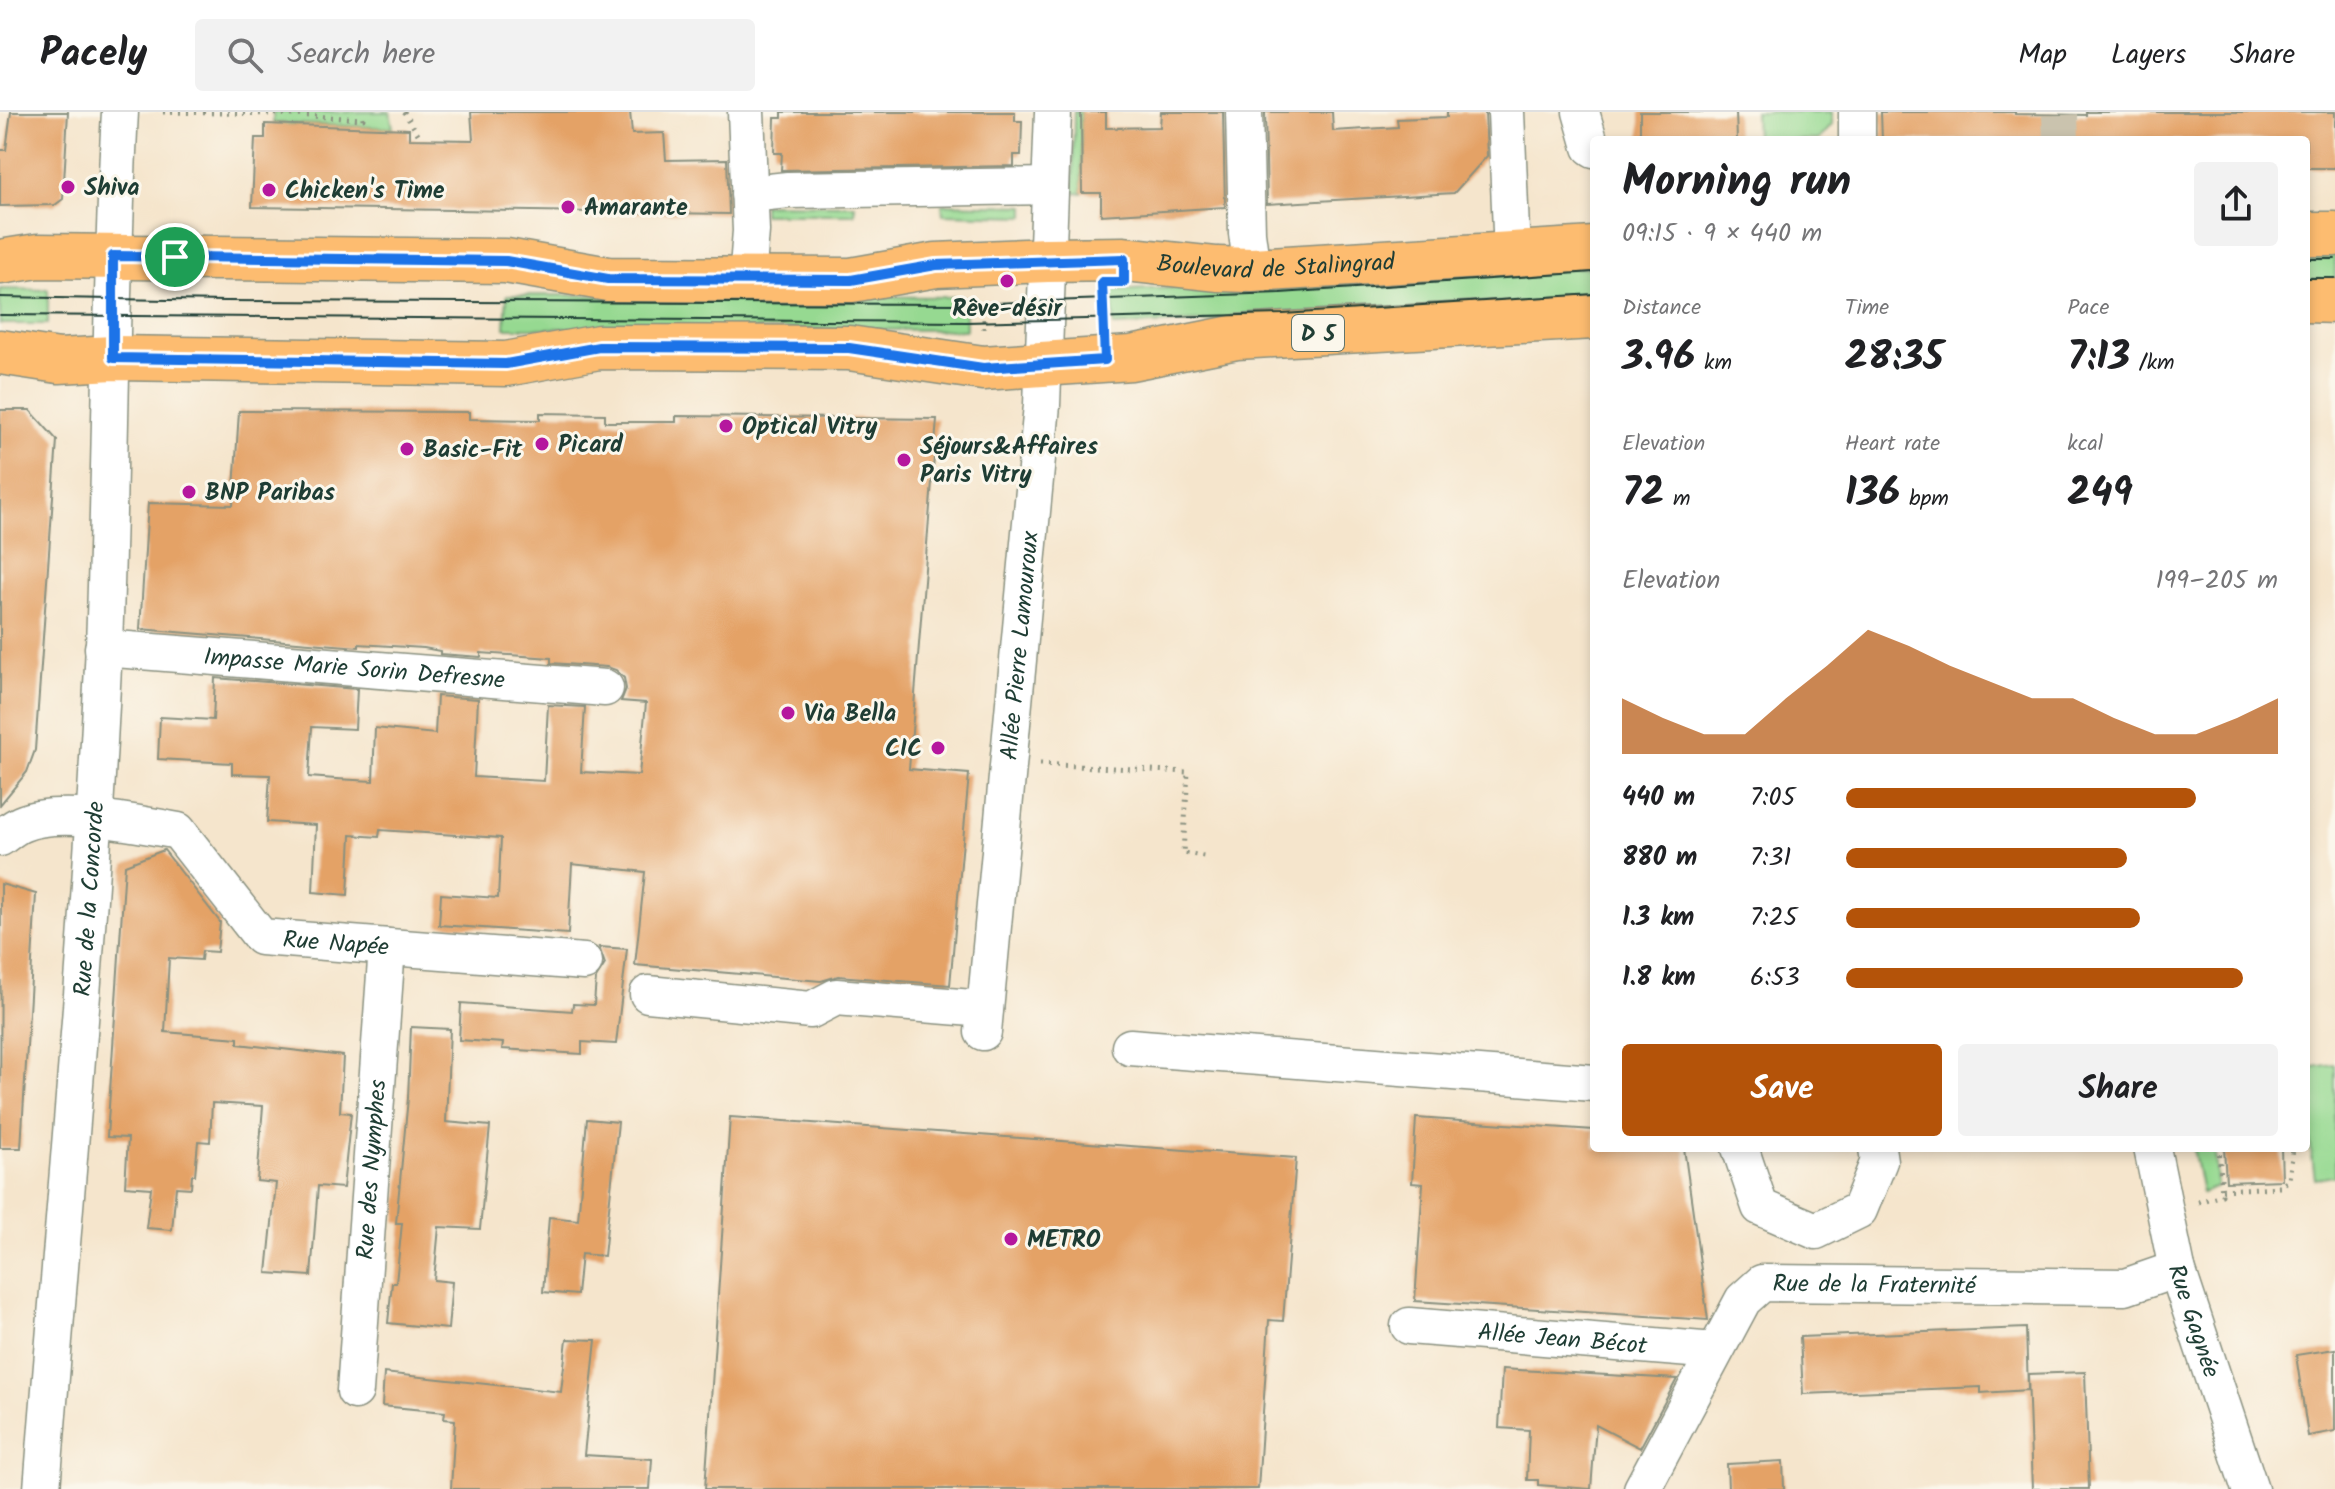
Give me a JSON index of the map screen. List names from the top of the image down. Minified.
{"streets":{"main road":["Boulevard de Stalingrad","D 5"],"street":["Allée Pierre Lamouroux","Impasse Marie Sorin Defresne","Rue de la Concorde","Rue Napée","Rue des Nymphes","Rue de la Fraternité","Rue Gagnée","Allée Jean Bécot"]},"crossings":[["Boulevard de Stalingrad","Allée Pierre Lamouroux"],["Boulevard de Stalingrad","Rue de la Concorde"],["D 5","Allée Pierre Lamouroux"],["D 5","Rue de la Concorde"],["Impasse Marie Sorin Defresne","Rue de la Concorde"],["Rue de la Concorde","Rue Napée"],["Rue Napée","Rue des Nymphes"],["Rue de la Fraternité","Rue Gagnée"],["Rue de la Fraternité","Allée Jean Bécot"]],"places":["Shiva","Chicken's Time","Amarante","Rêve-désir","Optical Vitry","Picard","Basic-Fit","Séjours&Affaires Paris Vitry","BNP Paribas","Via Bella","CIC","METRO"],"page":{"header":"Pacely","search":"Search here","nav":["Map","Layers","Share"],"heading":["Morning run","09:15 · 9 × 440 m"],"stats":[["Distance","3.96 km"],["Time","28:35"],["Pace","7:13 /km"],["Elevation","72 m"],["Heart rate","136 bpm"],["kcal","249"]],"chart":["Elevation","199–205 m"],"list":[{"name":"440 m","note":"7:05"},{"name":"880 m","note":"7:31"},{"name":"1.3 km","note":"7:25"},{"name":"1.8 km","note":"6:53"}],"buttons":["Save","Share"]}}
